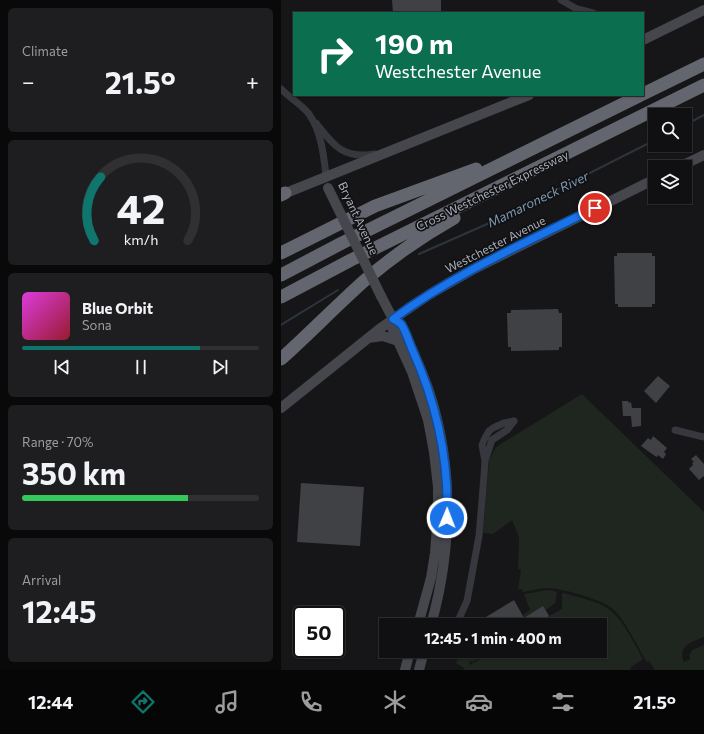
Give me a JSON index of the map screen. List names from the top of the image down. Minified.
{"streets":{"highway":["Cross Westchester Expressway"],"main road":["Bryant Avenue","Westchester Avenue"]},"crossings":[["Bryant Avenue","Westchester Avenue"]],"water":["Mamaroneck River"],"page":{"tile":["Climate",["Range · 70%","350 km"],["Arrival","12:45"]],"turn":["190 m","Westchester Avenue"],"heat":["−","21.5°","+"],"song":["Blue Orbit","Sona"],"limit":"50","trip":"12:45 · 1 min · 400 m","tabs":["12:44","21.5°"],"gauge":["42","km/h"]}}
